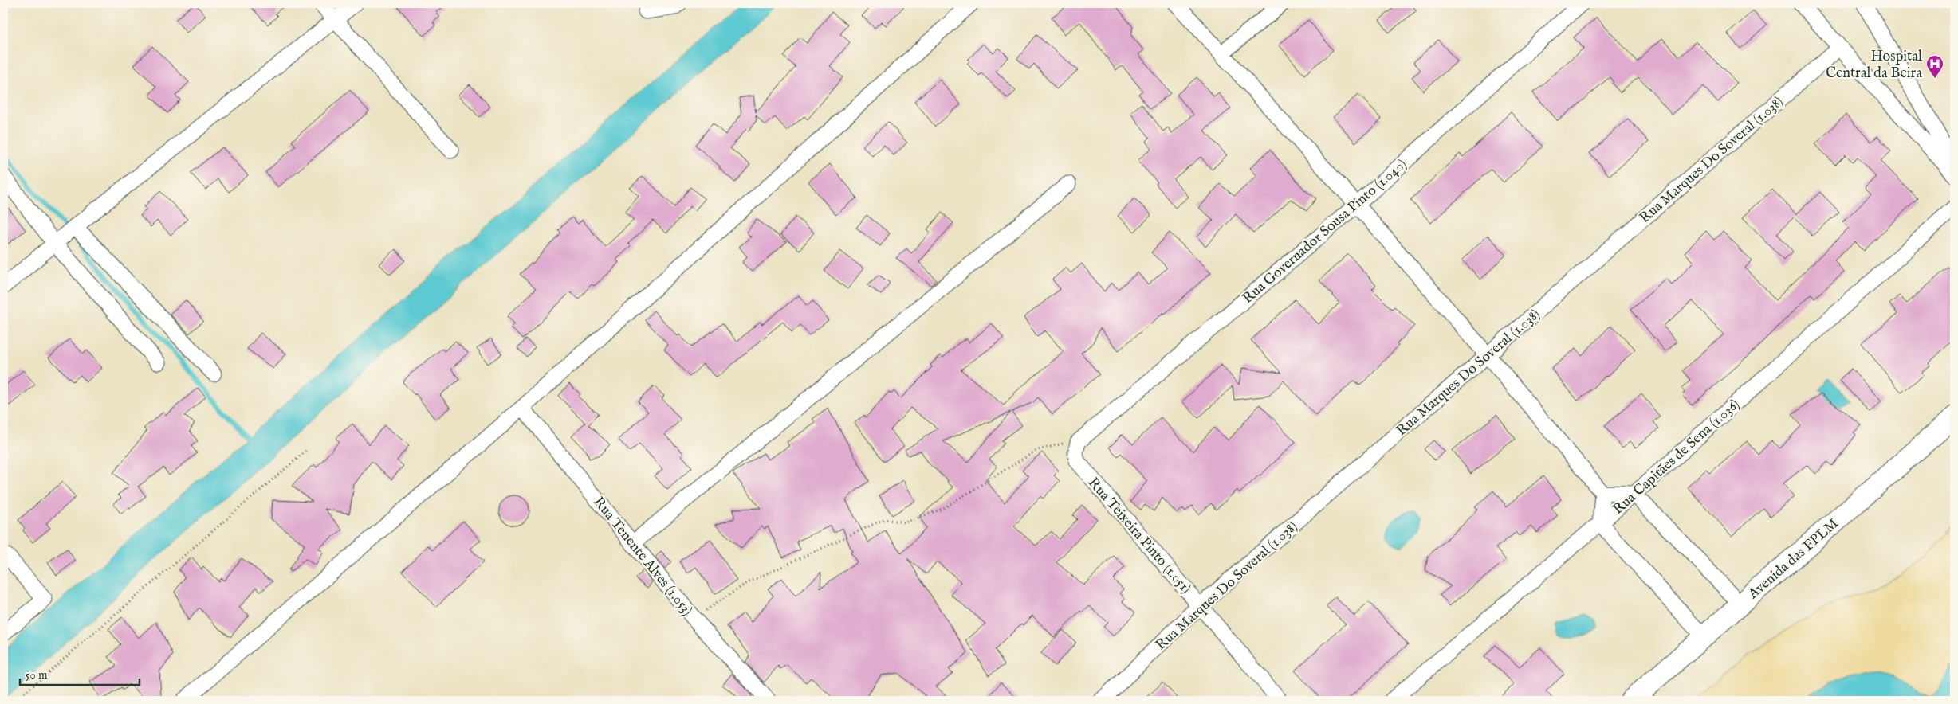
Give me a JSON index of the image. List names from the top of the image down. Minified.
{"streets":{"street":["Rua Marques Do Soveral (1.038)","Rua Governador Sousa Pinto (1.040)","Rua Capitães de Sena (1.036)","Rua Teixeira Pinto (1.051)","Rua Tenente Alves (1.053)","Avenida das FPLM"]},"crossings":[["Rua Marques Do Soveral (1.038)","Rua Teixeira Pinto (1.051)"],["Rua Governador Sousa Pinto (1.040)","Rua Teixeira Pinto (1.051)"]],"places":{"hospital":["Hospital Central da Beira"]},"scale_bar":"50 m"}
